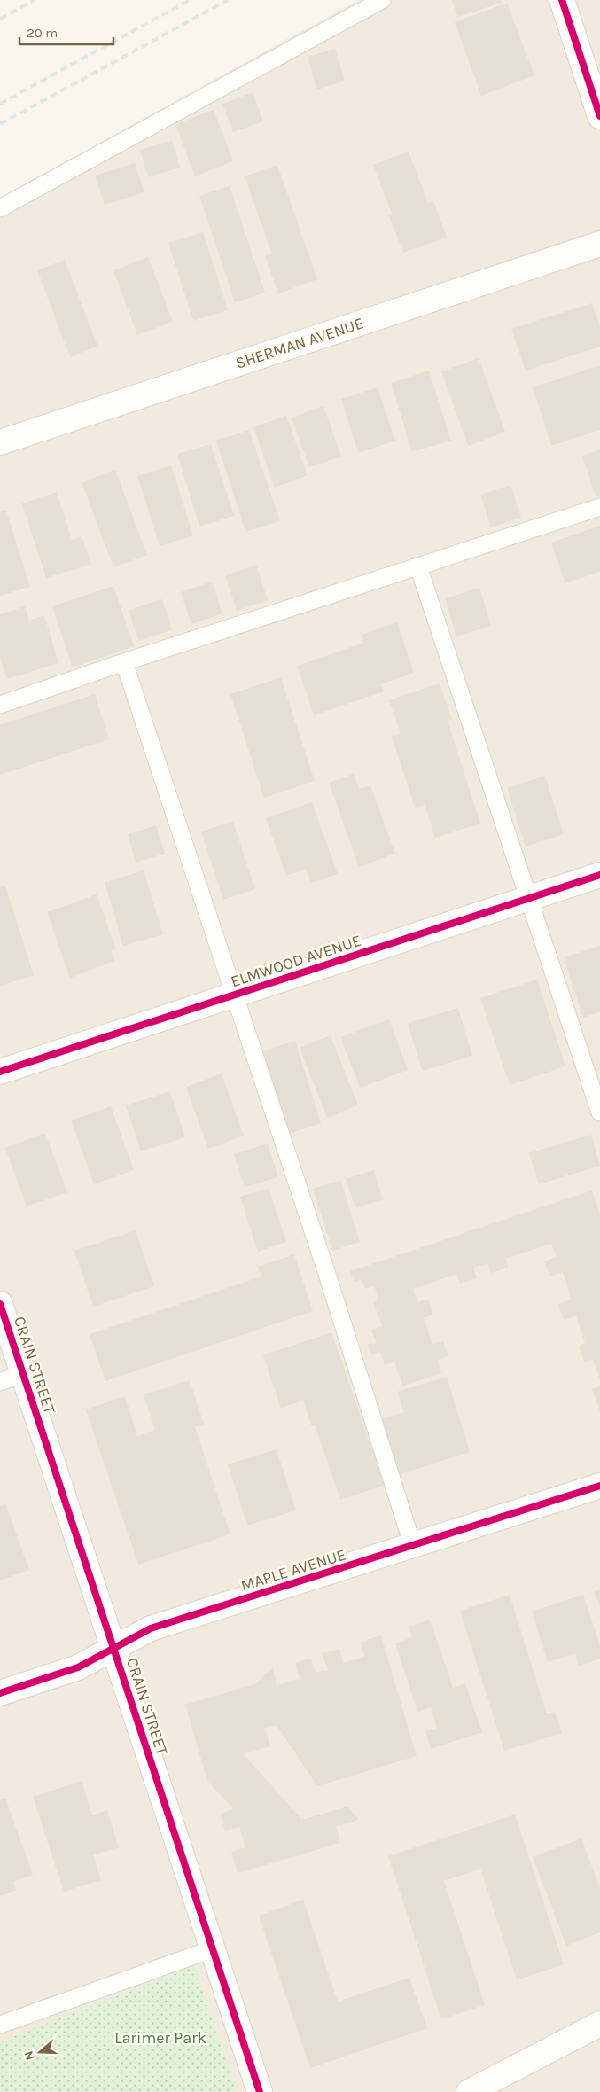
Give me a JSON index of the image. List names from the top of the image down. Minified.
{"streets":{"street":["SHERMAN AVENUE","ELMWOOD AVENUE","CRAIN STREET","MAPLE AVENUE"]},"crossings":[["CRAIN STREET","MAPLE AVENUE"]],"parks":["Larimer Park"],"scale_bar":"20 m","north":"left"}
